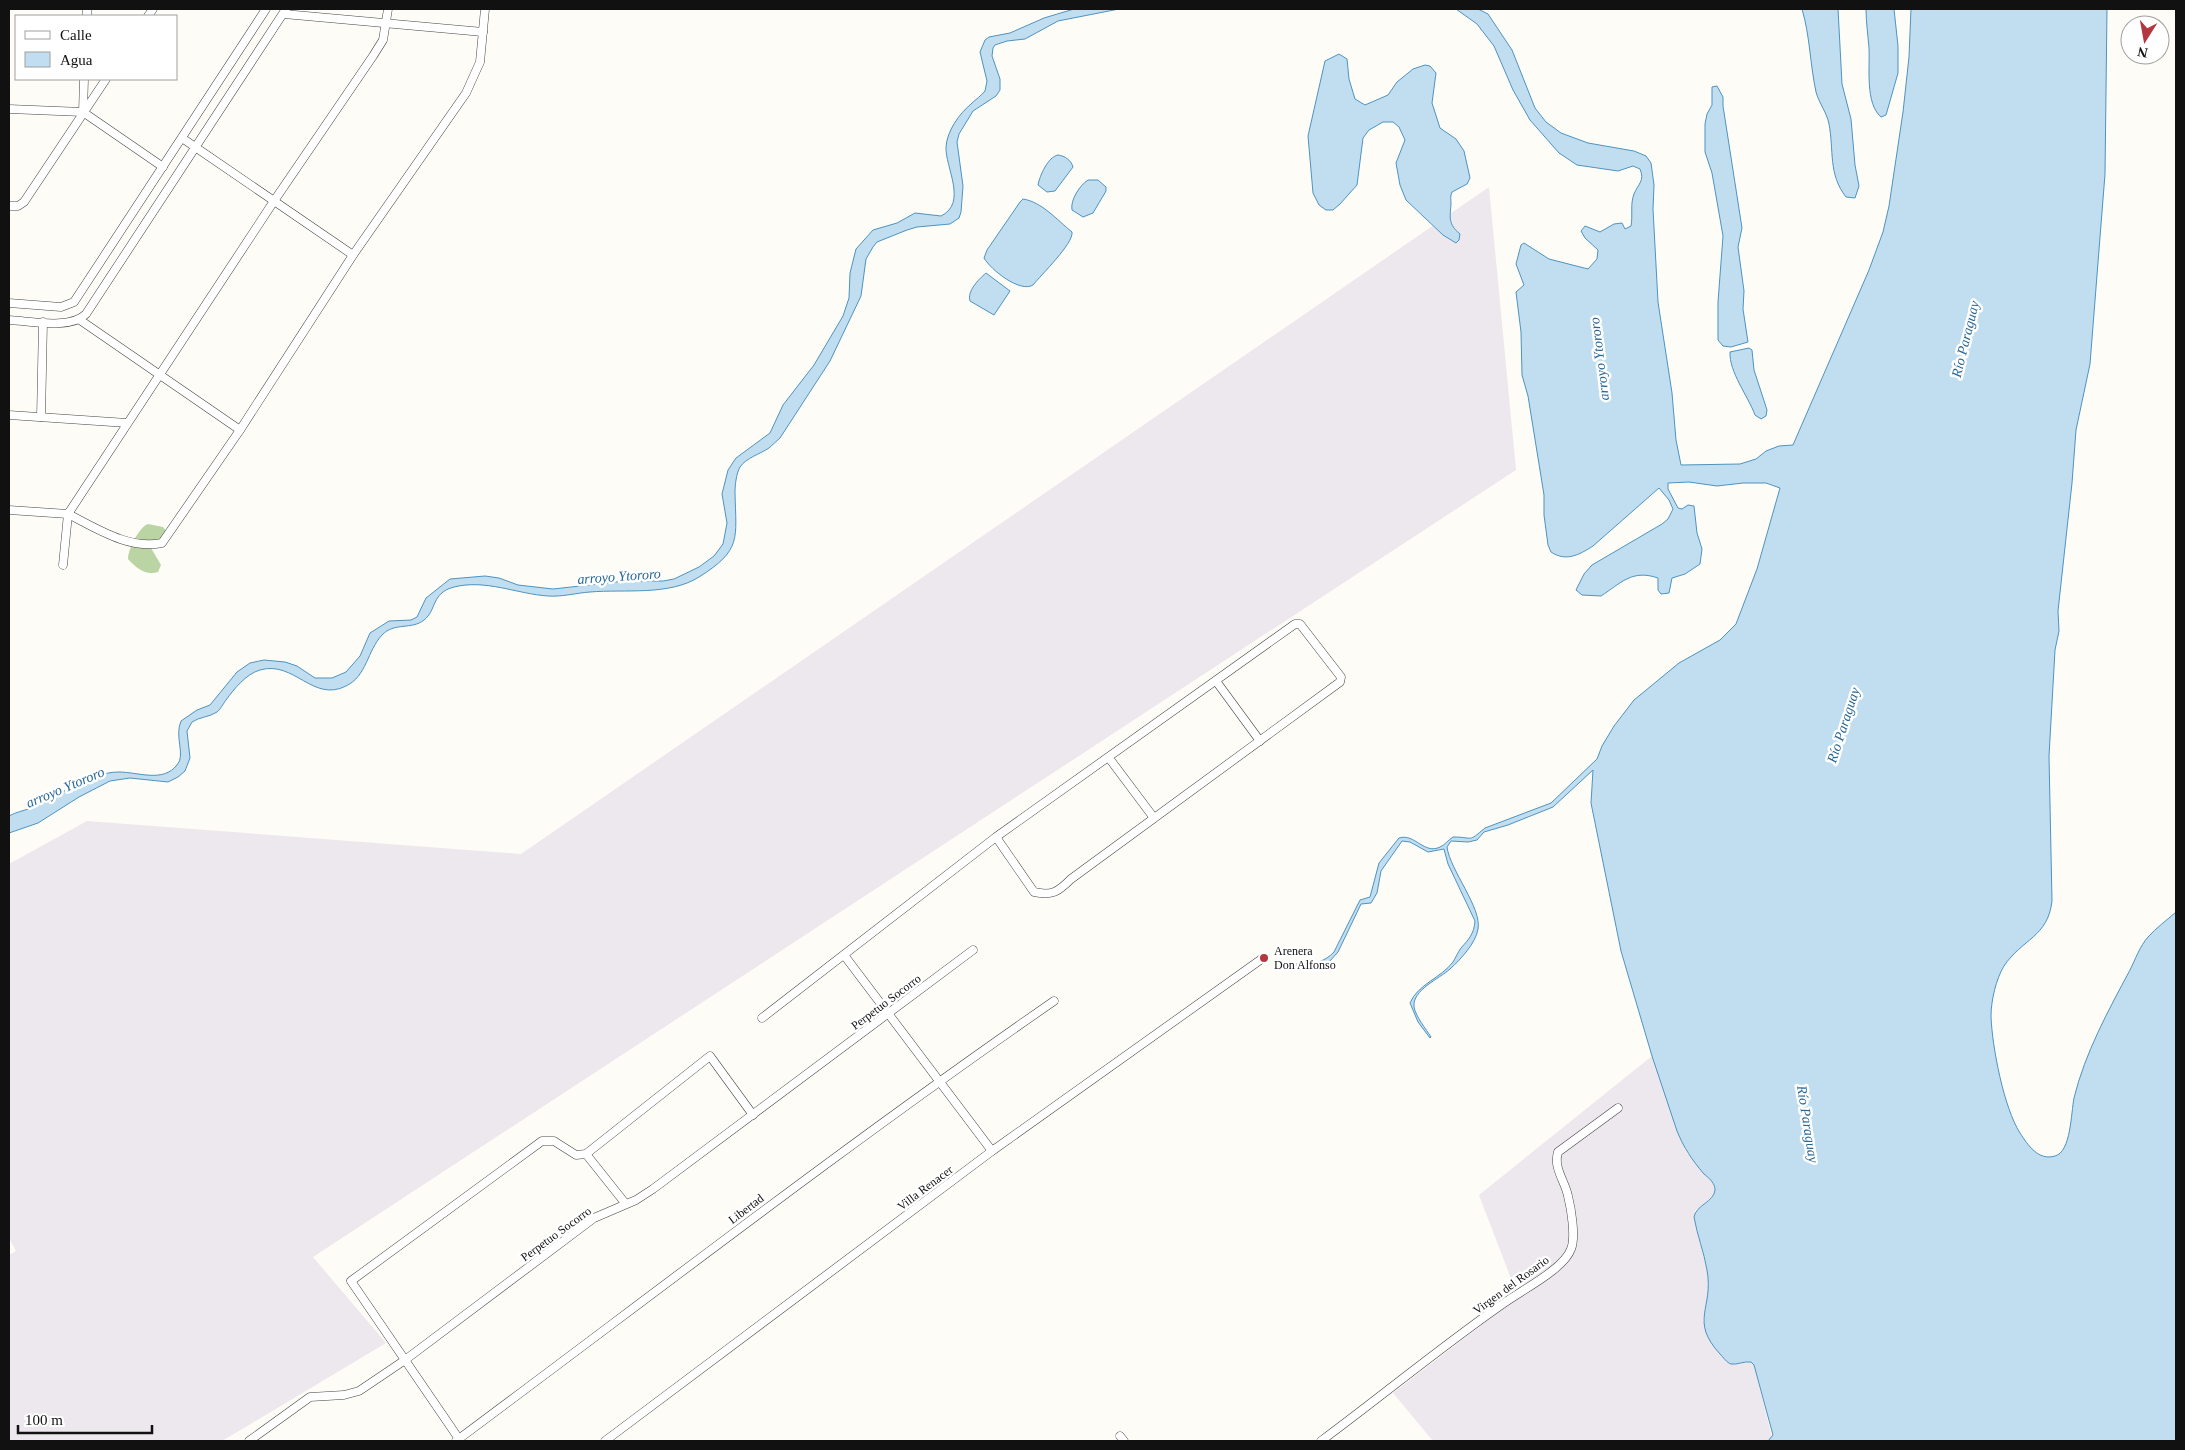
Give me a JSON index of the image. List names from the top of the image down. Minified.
{"streets":{"street":["Perpetuo Socorro","Villa Renacer","Libertad","Virgen del Rosario"]},"water":["Río Paraguay","arroyo Ytororo"],"places":["Arenera Don Alfonso"],"legend":["Calle","Agua"],"scale_bar":"100 m","north":"bottom"}
